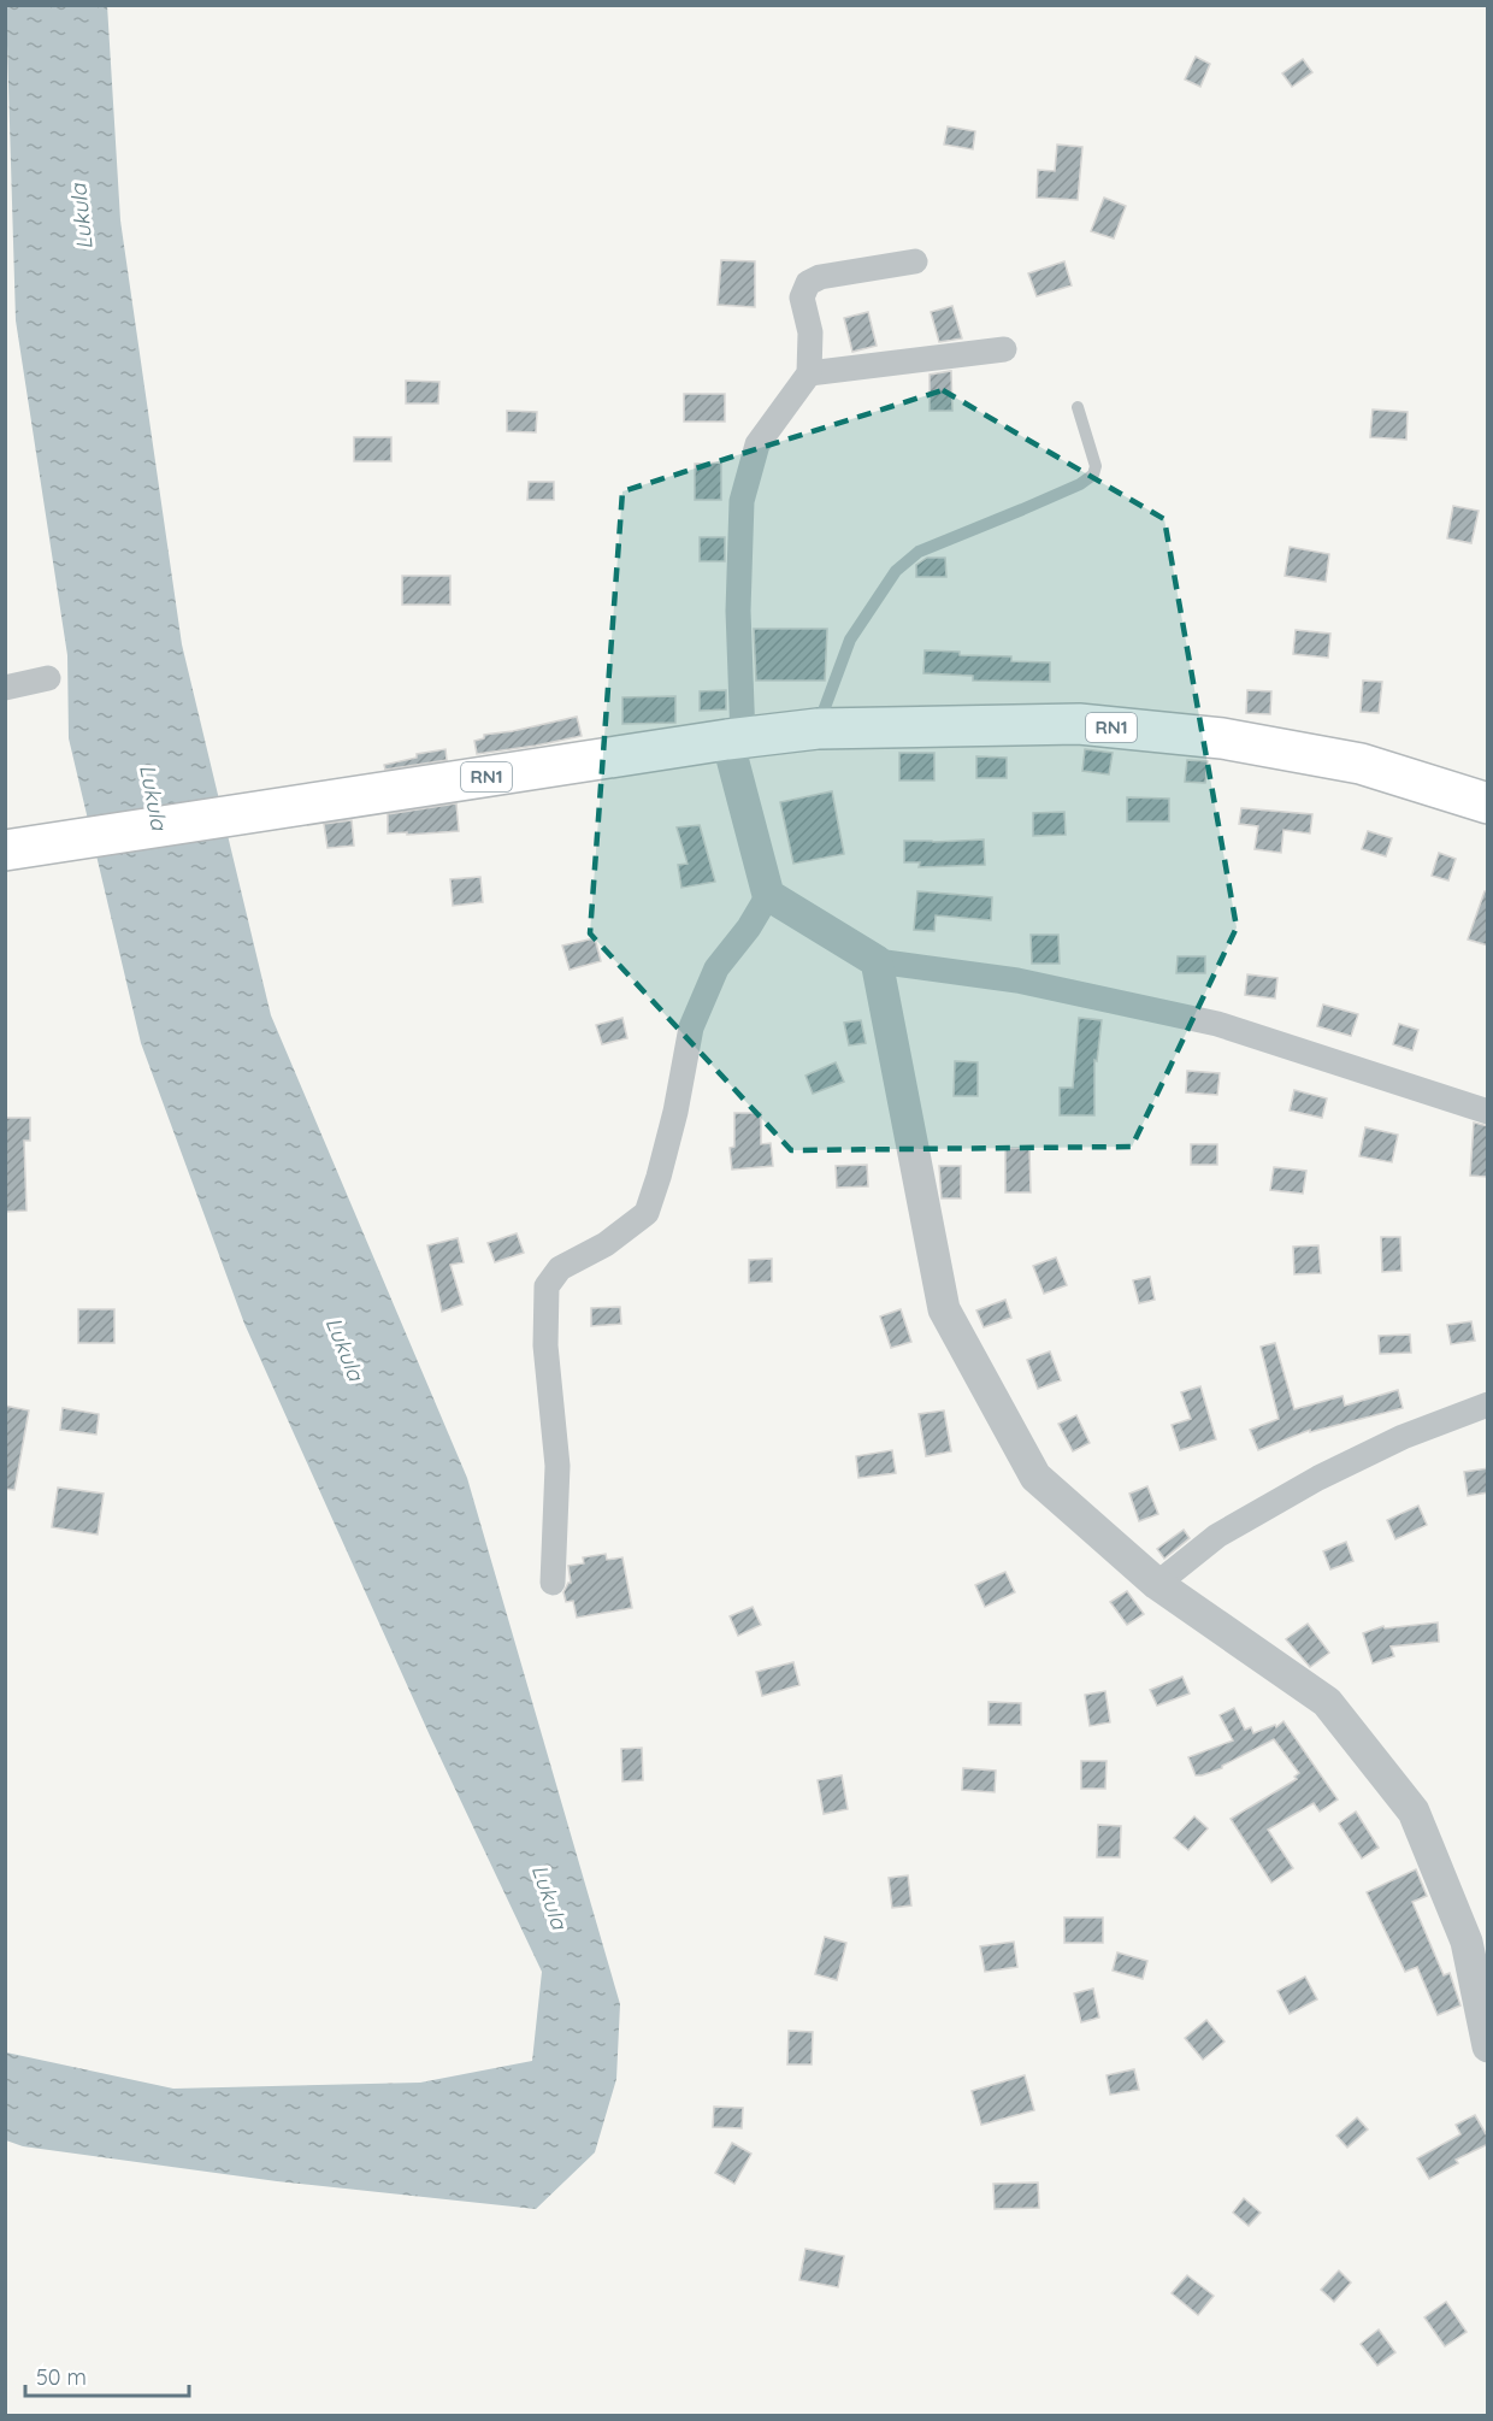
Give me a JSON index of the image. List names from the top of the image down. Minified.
{"streets":{"highway":["RN1"]},"water":["Lukula"],"scale_bar":"50 m"}
